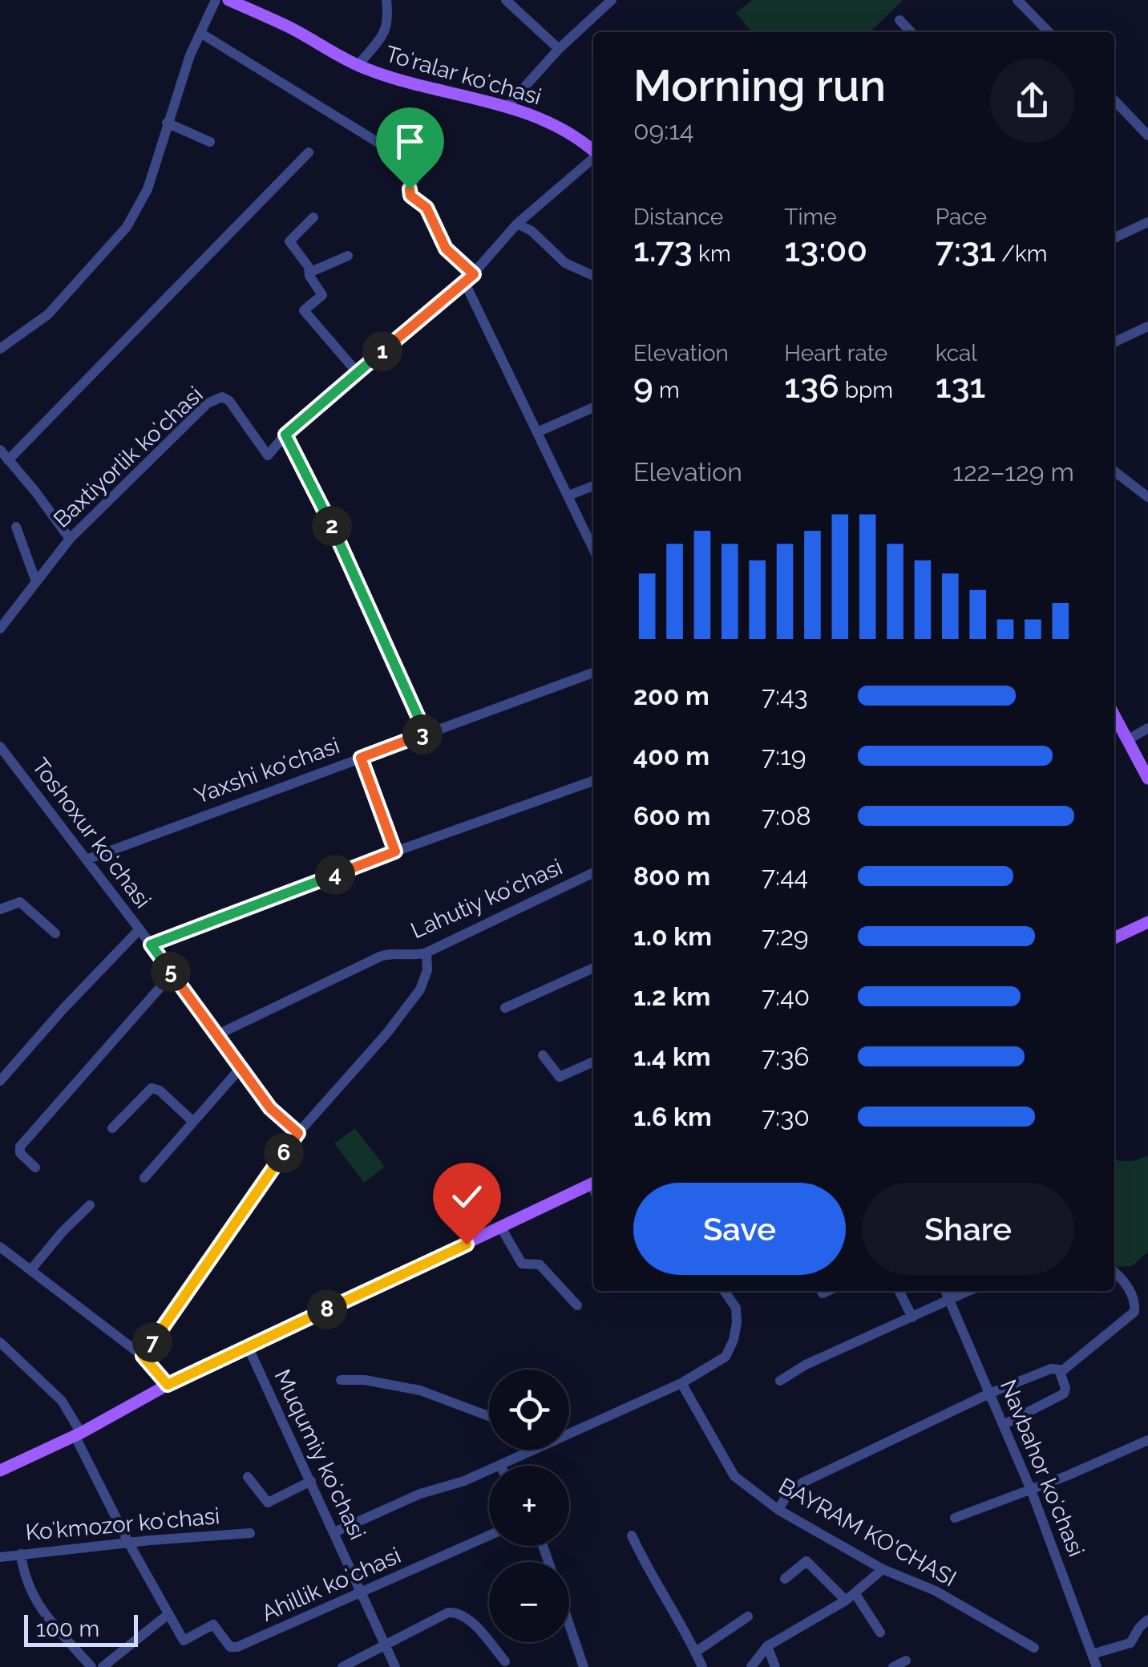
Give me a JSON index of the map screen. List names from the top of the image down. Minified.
{"streets":{"main road":["Toʻralar koʻchasi"],"street":["Baxtiyorlik koʻchasi","Yaxshi koʻchasi","Toshoxur koʻchasi","Lahutiy koʻchasi","Muqumiy koʻchasi","Navbahor koʻchasi","Koʻkmozor koʻchasi","BAYRAM KO'CHASI","Ahillik koʻchasi"]},"crossings":[["Yaxshi koʻchasi","Toshoxur koʻchasi"],["Toshoxur koʻchasi","Lahutiy koʻchasi"],["Muqumiy koʻchasi","Ahillik koʻchasi"]],"scale_bar":"100 m","page":{"heading":["Morning run","09:14"],"stats":[["Distance","1.73 km"],["Time","13:00"],["Pace","7:31 /km"],["Elevation","9 m"],["Heart rate","136 bpm"],["kcal","131"]],"pins":["1","2","3","4","5","6","8","7"],"chart":["Elevation","122–129 m"],"list":[{"name":"200 m","note":"7:43"},{"name":"400 m","note":"7:19"},{"name":"600 m","note":"7:08"},{"name":"800 m","note":"7:44"},{"name":"1.0 km","note":"7:29"},{"name":"1.2 km","note":"7:40"},{"name":"1.4 km","note":"7:36"},{"name":"1.6 km","note":"7:30"}],"buttons":["Save","Share"],"map_buttons":["+","−"],"scale":"100 m"}}
